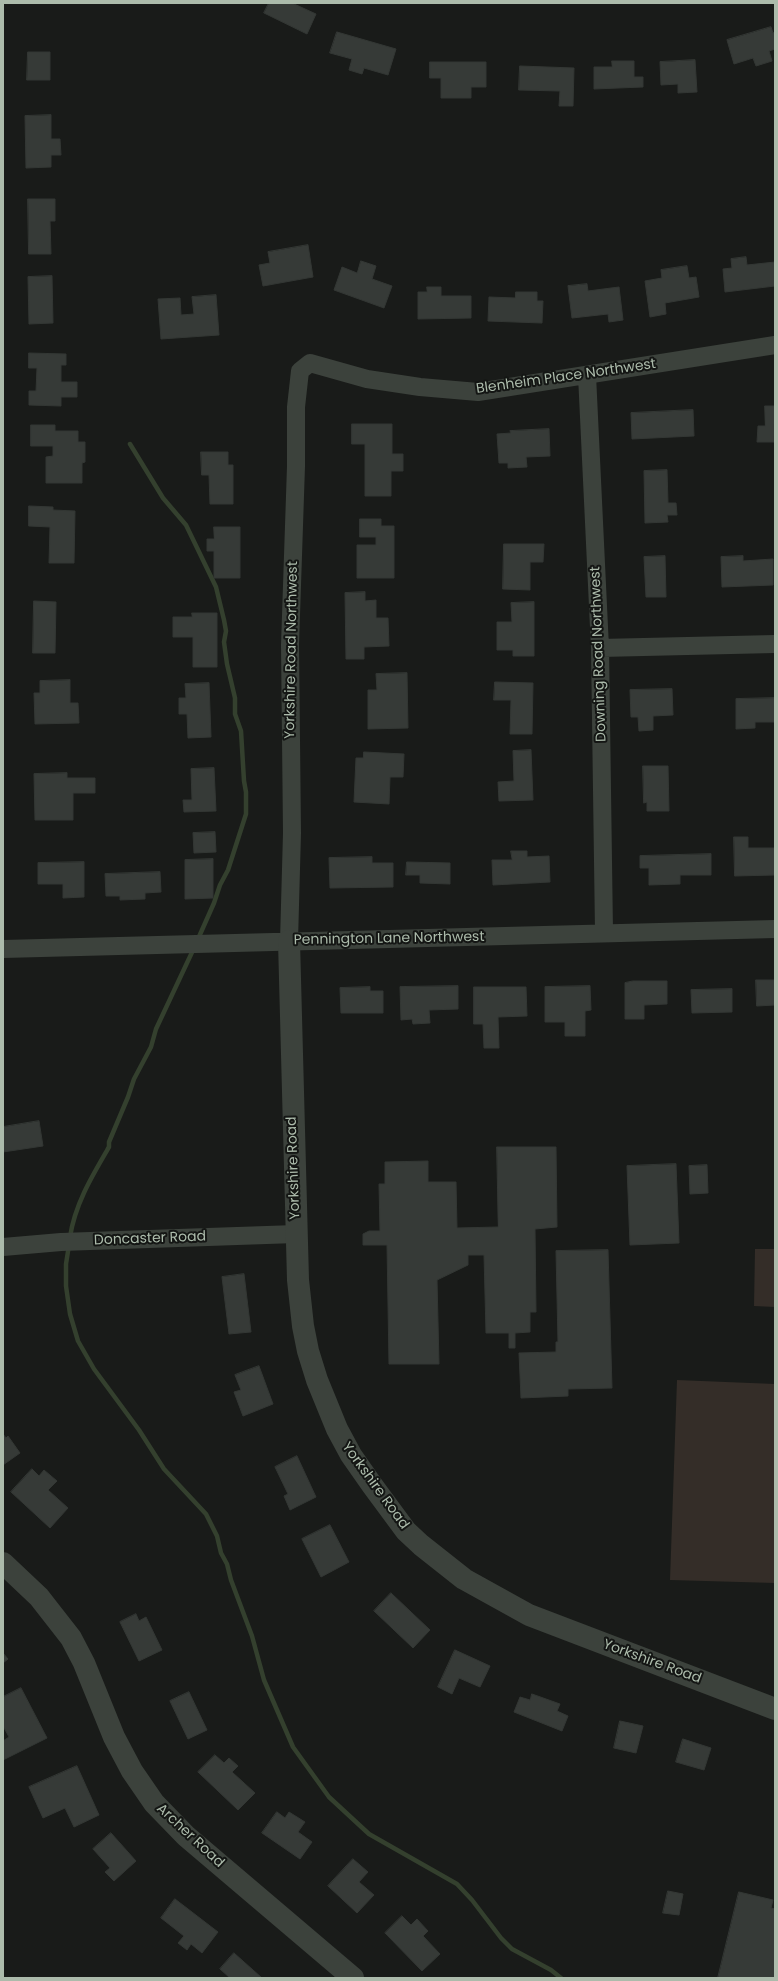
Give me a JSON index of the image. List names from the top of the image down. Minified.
{"streets":{"street":["Blenheim Place Northwest","Yorkshire Road Northwest","Downing Road Northwest","Pennington Lane Northwest","Yorkshire Road","Doncaster Road","Archer Road"]},"crossings":[["Blenheim Place Northwest","Yorkshire Road Northwest"],["Blenheim Place Northwest","Downing Road Northwest"],["Yorkshire Road Northwest","Pennington Lane Northwest"],["Yorkshire Road Northwest","Yorkshire Road"],["Downing Road Northwest","Pennington Lane Northwest"],["Pennington Lane Northwest","Yorkshire Road"],["Yorkshire Road","Doncaster Road"]]}
